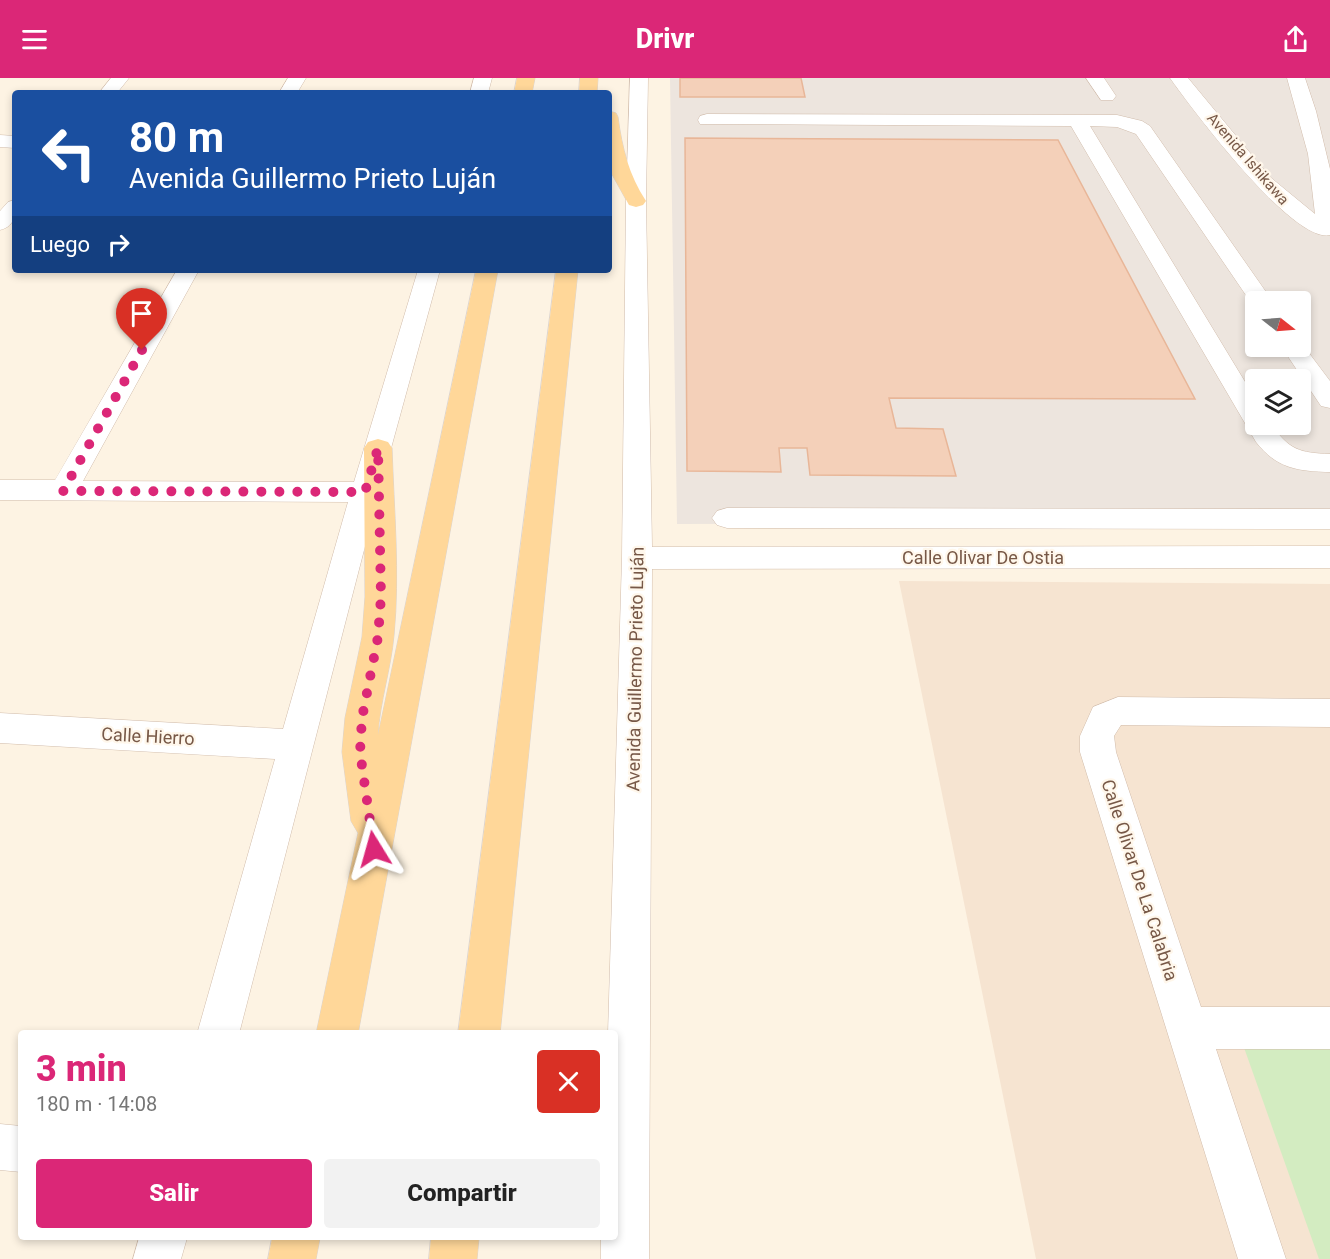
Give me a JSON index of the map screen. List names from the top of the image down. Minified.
{"streets":{"street":["Avenida Ishikawa","Calle Olivar De Ostia","Avenida Guillermo Prieto Luján","Calle Hierro","Calle Olivar De La Calabria"]},"crossings":[["Calle Olivar De Ostia","Avenida Guillermo Prieto Luján"]],"north":"right","page":{"header":"Drivr","turn":["80 m","Avenida Guillermo Prieto Luján"],"then":"Luego","heading":["3 min","180 m · 14:08"],"buttons":["Salir","Compartir"]}}
